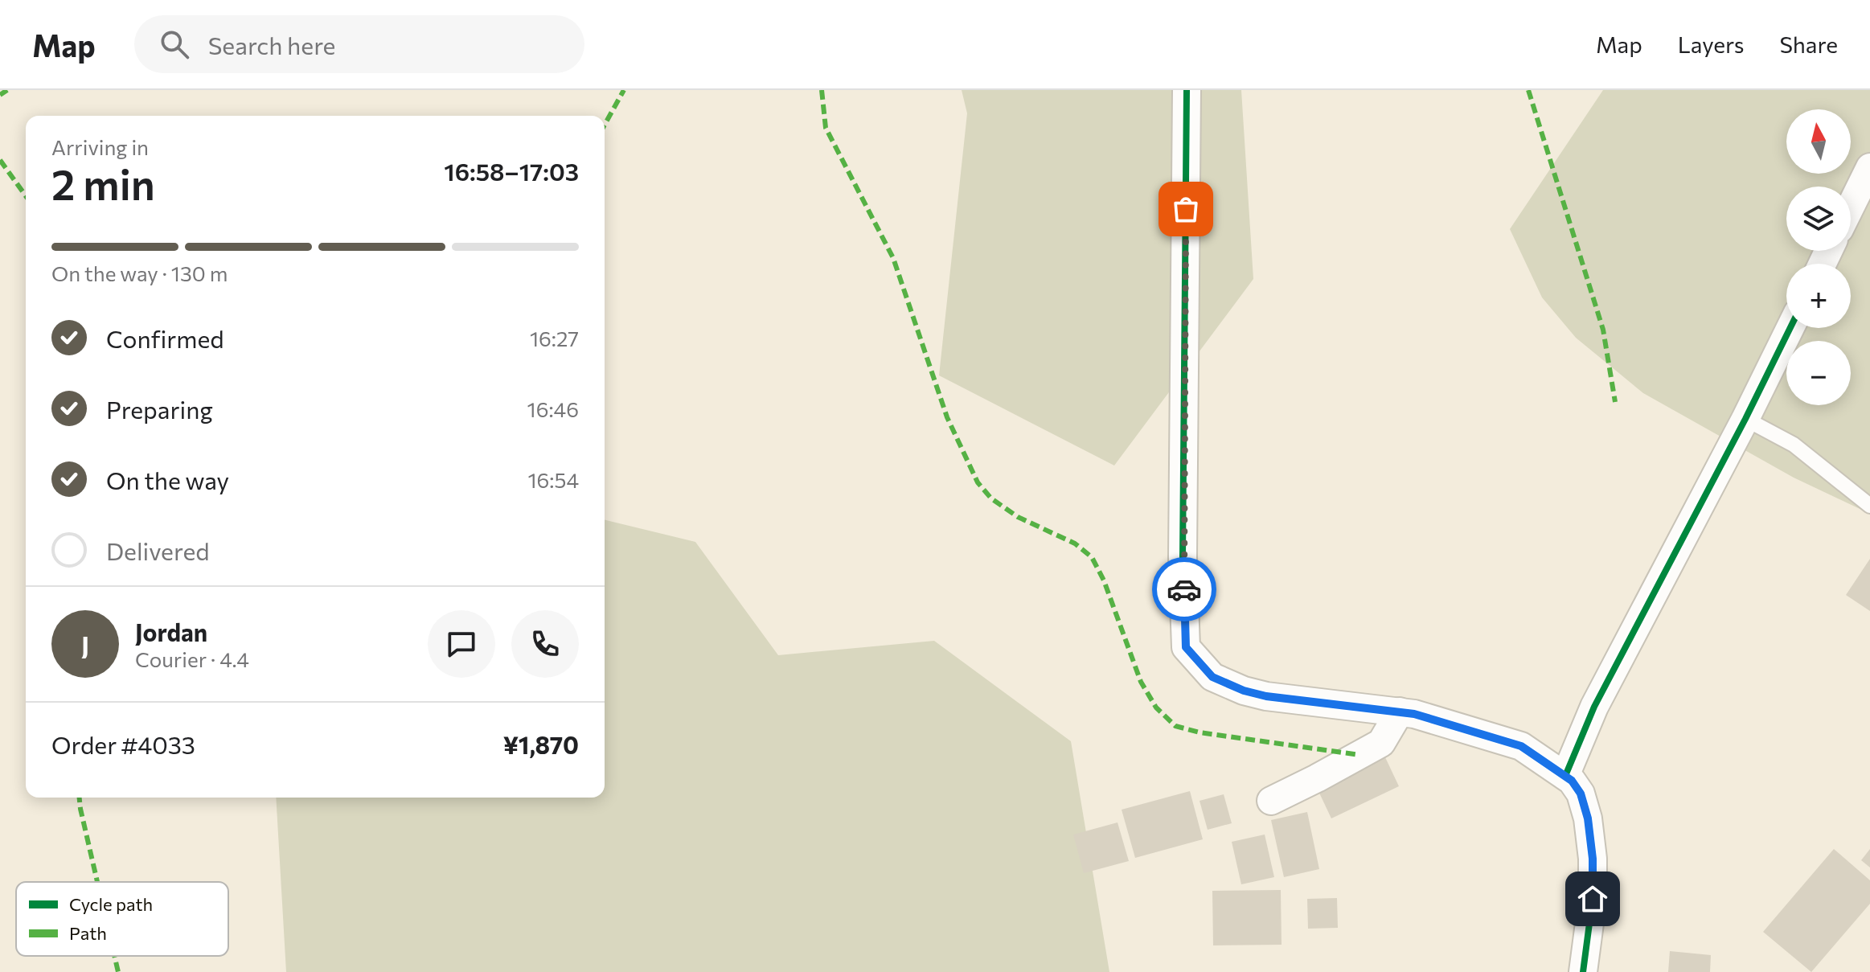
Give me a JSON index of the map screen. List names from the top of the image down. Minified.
{"legend":["Cycle path","Path"],"north":"top","page":{"header":"Map","search":"Search here","nav":["Map","Layers","Share"],"map_buttons":["+","−"],"heading":["2 min","Arriving in","16:58–17:03"],"panel":["Jordan","Courier · 4.4","Order #4033","¥1,870"],"bar":"On the way · 130 m","list":[["Confirmed","16:27"],["Preparing","16:46"],["On the way","16:54"],"Delivered"],"round":"J"}}
